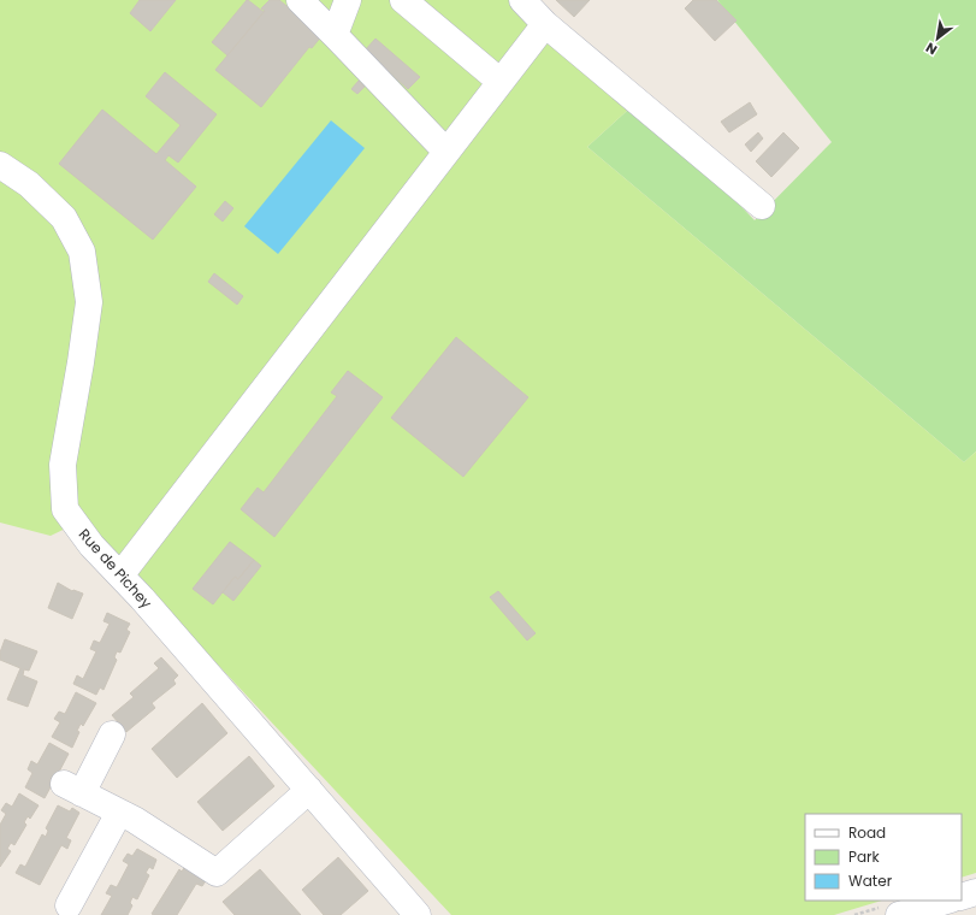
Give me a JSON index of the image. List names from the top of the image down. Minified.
{"streets":{"street":["Rue de Pichey"]},"legend":["Road","Park","Water"],"north":"bottom left"}
